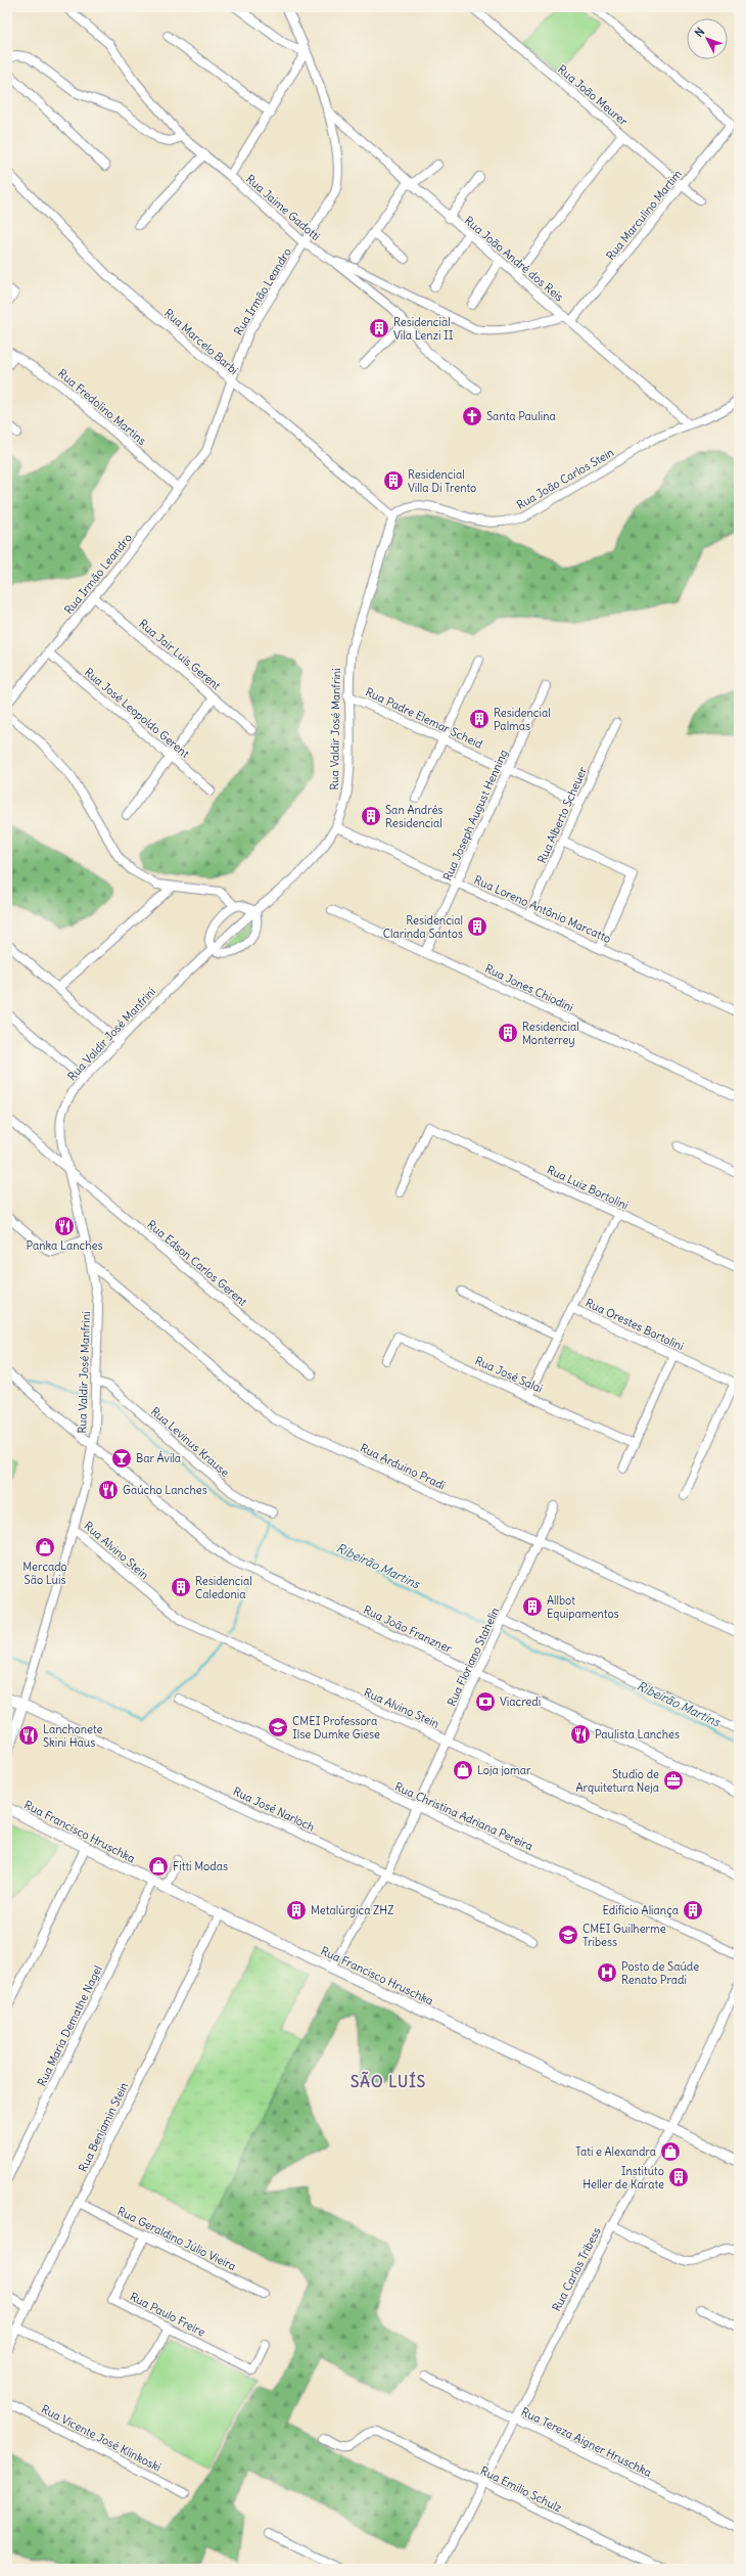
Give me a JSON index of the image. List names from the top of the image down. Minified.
{"streets":{"main road":["Rua Valdir José Manfrini","Rua José Narloch","Rua Francisco Hruschka"],"street":["Rua João Meurer","Rua Jaime Gadotti","Rua Marculino Martim","Rua João André dos Reis","Rua Irmão Leandro","Rua Marcelo Barbi","Rua Fredolino Martins","Rua João Carlos Stein","Rua Jair Luis Gerent","Rua José Leopoldo Gerent","Rua Padre Elemar Scheid","Rua Joseph August Henning","Rua Alberto Scheuer","Rua Loreno Antônio Marcatto","Rua Jones Chiodini","Rua Luiz Bortolini","Rua Edson Carlos Gerent","Rua Orestes Bortolini","Rua José Salai","Rua Levinus Krause","Rua Arduino Pradi","Rua Alvino Stein","Rua João Franzner","Rua Floriano Stahelin","Rua Christina Adriana Pereira","Rua Maria Demathe Nagel","Rua Benjamin Stein","Rua Geraldino Júlio Vieira","Rua Carlos Tribess","Rua Paulo Freire","Rua Vicente José Klinkoski","Rua Tereza Aigner Hruschka","Rua Emilio Schulz"]},"crossings":[["Rua João Meurer","Rua Marculino Martim"],["Rua Jaime Gadotti","Rua Marculino Martim"],["Rua Jaime Gadotti","Rua João André dos Reis"],["Rua Jaime Gadotti","Rua Irmão Leandro"],["Rua Marculino Martim","Rua João André dos Reis"],["Rua João André dos Reis","Rua Irmão Leandro"],["Rua João André dos Reis","Rua João Carlos Stein"],["Rua Irmão Leandro","Rua Marcelo Barbi"],["Rua Irmão Leandro","Rua Fredolino Martins"],["Rua Irmão Leandro","Rua Jair Luis Gerent"],["Rua Irmão Leandro","Rua José Leopoldo Gerent"],["Rua Marcelo Barbi","Rua João Carlos Stein"],["Rua Marcelo Barbi","Rua Valdir José Manfrini"],["Rua João Carlos Stein","Rua Valdir José Manfrini"],["Rua Padre Elemar Scheid","Rua Valdir José Manfrini"],["Rua Padre Elemar Scheid","Rua Joseph August Henning"],["Rua Padre Elemar Scheid","Rua Alberto Scheuer"],["Rua Valdir José Manfrini","Rua Loreno Antônio Marcatto"],["Rua Valdir José Manfrini","Rua Edson Carlos Gerent"],["Rua Valdir José Manfrini","Rua Levinus Krause"],["Rua Valdir José Manfrini","Rua Arduino Pradi"],["Rua Valdir José Manfrini","Rua Alvino Stein"],["Rua Valdir José Manfrini","Rua João Franzner"],["Rua Valdir José Manfrini","Rua José Narloch"],["Rua Joseph August Henning","Rua Loreno Antônio Marcatto"],["Rua Joseph August Henning","Rua Jones Chiodini"],["Rua Alberto Scheuer","Rua Loreno Antônio Marcatto"],["Rua Luiz Bortolini","Rua Orestes Bortolini"],["Rua Arduino Pradi","Rua Floriano Stahelin"],["Rua Alvino Stein","Rua Floriano Stahelin"],["Rua João Franzner","Rua Floriano Stahelin"],["Rua Floriano Stahelin","Rua José Narloch"],["Rua Floriano Stahelin","Rua Christina Adriana Pereira"],["Rua Floriano Stahelin","Rua Francisco Hruschka"],["Rua Francisco Hruschka","Rua Maria Demathe Nagel"],["Rua Francisco Hruschka","Rua Benjamin Stein"],["Rua Francisco Hruschka","Rua Carlos Tribess"],["Rua Benjamin Stein","Rua Geraldino Júlio Vieira"],["Rua Geraldino Júlio Vieira","Rua Paulo Freire"],["Rua Carlos Tribess","Rua Tereza Aigner Hruschka"],["Rua Carlos Tribess","Rua Emilio Schulz"]],"districts":["SÃO LUÍS"],"water":["Ribeirão Martins"],"places":{"building":["Residencial Vila Lenzi II","Residencial Villa Di Trento","Residencial Palmas","San Andrés Residencial","Residencial Clarinda Santos","Residencial Monterrey","Residencial Caledonia","Allbot Equipamentos","Metalúrgica ZHZ","Edifício Aliança","Instituto Heller de Karate"],"church":["Santa Paulina"],"restaurant":["Panka Lanches","Gaúcho Lanches","Paulista Lanches","Lanchonete Skini Haus"],"bar":["Bar Ávila"],"shop":["Mercado São Luis","Loja jomar","Fitti Modas","Tati e Alexandra"],"bank":["Viacredi"],"school or university":["CMEI Professora Ilse Dumke Giese","CMEI Guilherme Tribess"],"office":["Studio de Arquitetura Neja"],"hospital":["Posto de Saúde Renato Pradi"]},"north":"top left"}
